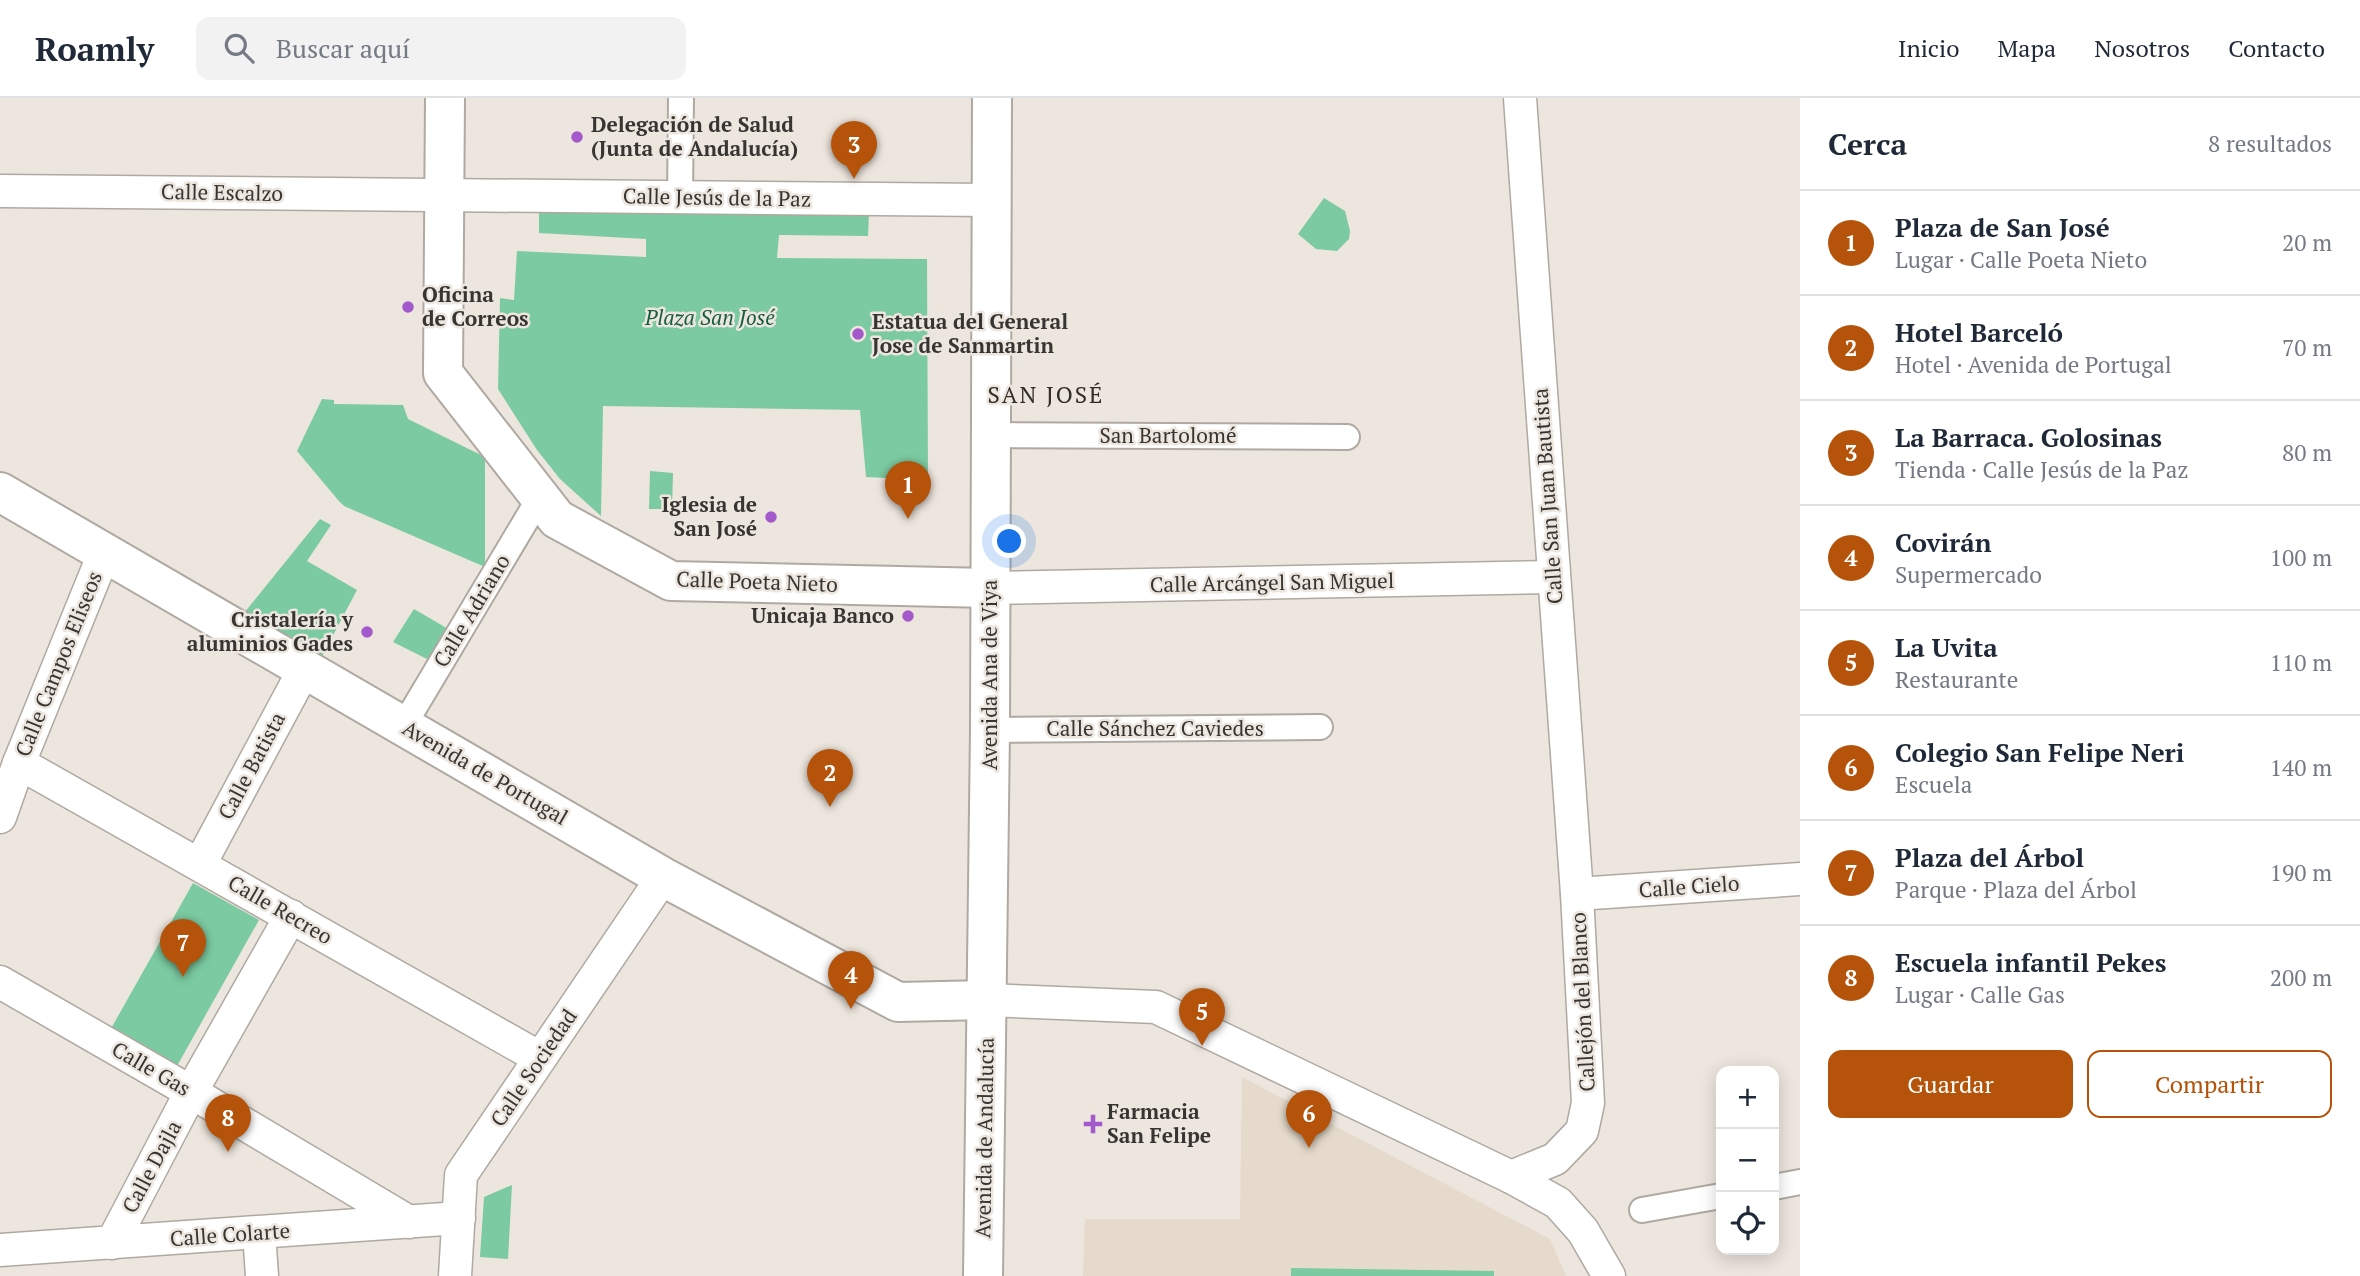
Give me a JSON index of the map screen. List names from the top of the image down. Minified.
{"streets":{"street":["Calle Escalzo","Calle Jesús de la Paz","San Bartolomé","Calle San Juan Bautista","Calle Poeta Nieto","Calle Arcángel San Miguel","Calle Adriano","Calle Campos Eliseos","Avenida Ana de Viya","Calle Sánchez Caviedes","Calle Batista","Avenida de Portugal","Calle Cielo","Calle Recreo","Callejón del Blanco","Calle Sociedad","Calle Gas","Avenida de Andalucía","Calle Dajla","Calle Colarte"]},"crossings":[["Calle Escalzo","Calle Jesús de la Paz"],["Calle Escalzo","Calle Poeta Nieto"],["Calle Jesús de la Paz","Calle Poeta Nieto"],["Calle Jesús de la Paz","Avenida Ana de Viya"],["San Bartolomé","Avenida Ana de Viya"],["Calle San Juan Bautista","Calle Arcángel San Miguel"],["Calle San Juan Bautista","Calle Cielo"],["Calle San Juan Bautista","Callejón del Blanco"],["Calle Poeta Nieto","Calle Arcángel San Miguel"],["Calle Poeta Nieto","Calle Adriano"],["Calle Poeta Nieto","Avenida Ana de Viya"],["Calle Arcángel San Miguel","Avenida Ana de Viya"],["Calle Adriano","Avenida de Portugal"],["Calle Campos Eliseos","Avenida de Portugal"],["Calle Campos Eliseos","Calle Recreo"],["Avenida Ana de Viya","Calle Sánchez Caviedes"],["Avenida Ana de Viya","Avenida de Portugal"],["Avenida Ana de Viya","Avenida de Andalucía"],["Calle Batista","Avenida de Portugal"],["Calle Batista","Calle Recreo"],["Avenida de Portugal","Calle Sociedad"],["Avenida de Portugal","Avenida de Andalucía"],["Calle Cielo","Callejón del Blanco"],["Calle Recreo","Calle Sociedad"],["Calle Recreo","Calle Dajla"],["Calle Sociedad","Calle Colarte"],["Calle Gas","Calle Dajla"],["Calle Gas","Calle Colarte"],["Calle Dajla","Calle Colarte"]],"districts":["SAN JOSÉ"],"parks":["Plaza San José"],"places":{"other":["Delegación de Salud (Junta de Andalucía)","Oficina de Correos","Estatua del General Jose de Sanmartin","Iglesia de San José","Unicaja Banco","Cristalería y aluminios Gades"],"health":["Farmacia San Felipe"]},"page":{"header":"Roamly","search":"Buscar aquí","nav":["Inicio","Mapa","Nosotros","Contacto"],"heading":["Cerca","8 resultados"],"pins":["3","1","2","7","4","5","6","8"],"list":[{"mark":"1","name":"Plaza de San José","note":"Lugar · Calle Poeta Nieto","value":"20 m"},{"mark":"2","name":"Hotel Barceló","note":"Hotel · Avenida de Portugal","value":"70 m"},{"mark":"3","name":"La Barraca. Golosinas","note":"Tienda · Calle Jesús de la Paz","value":"80 m"},{"mark":"4","name":"Covirán","note":"Supermercado","value":"100 m"},{"mark":"5","name":"La Uvita","note":"Restaurante","value":"110 m"},{"mark":"6","name":"Colegio San Felipe Neri","note":"Escuela","value":"140 m"},{"mark":"7","name":"Plaza del Árbol","note":"Parque · Plaza del Árbol","value":"190 m"},{"mark":"8","name":"Escuela infantil Pekes","note":"Lugar · Calle Gas","value":"200 m"}],"buttons":["Guardar","Compartir"],"map_buttons":["+","−"]}}
